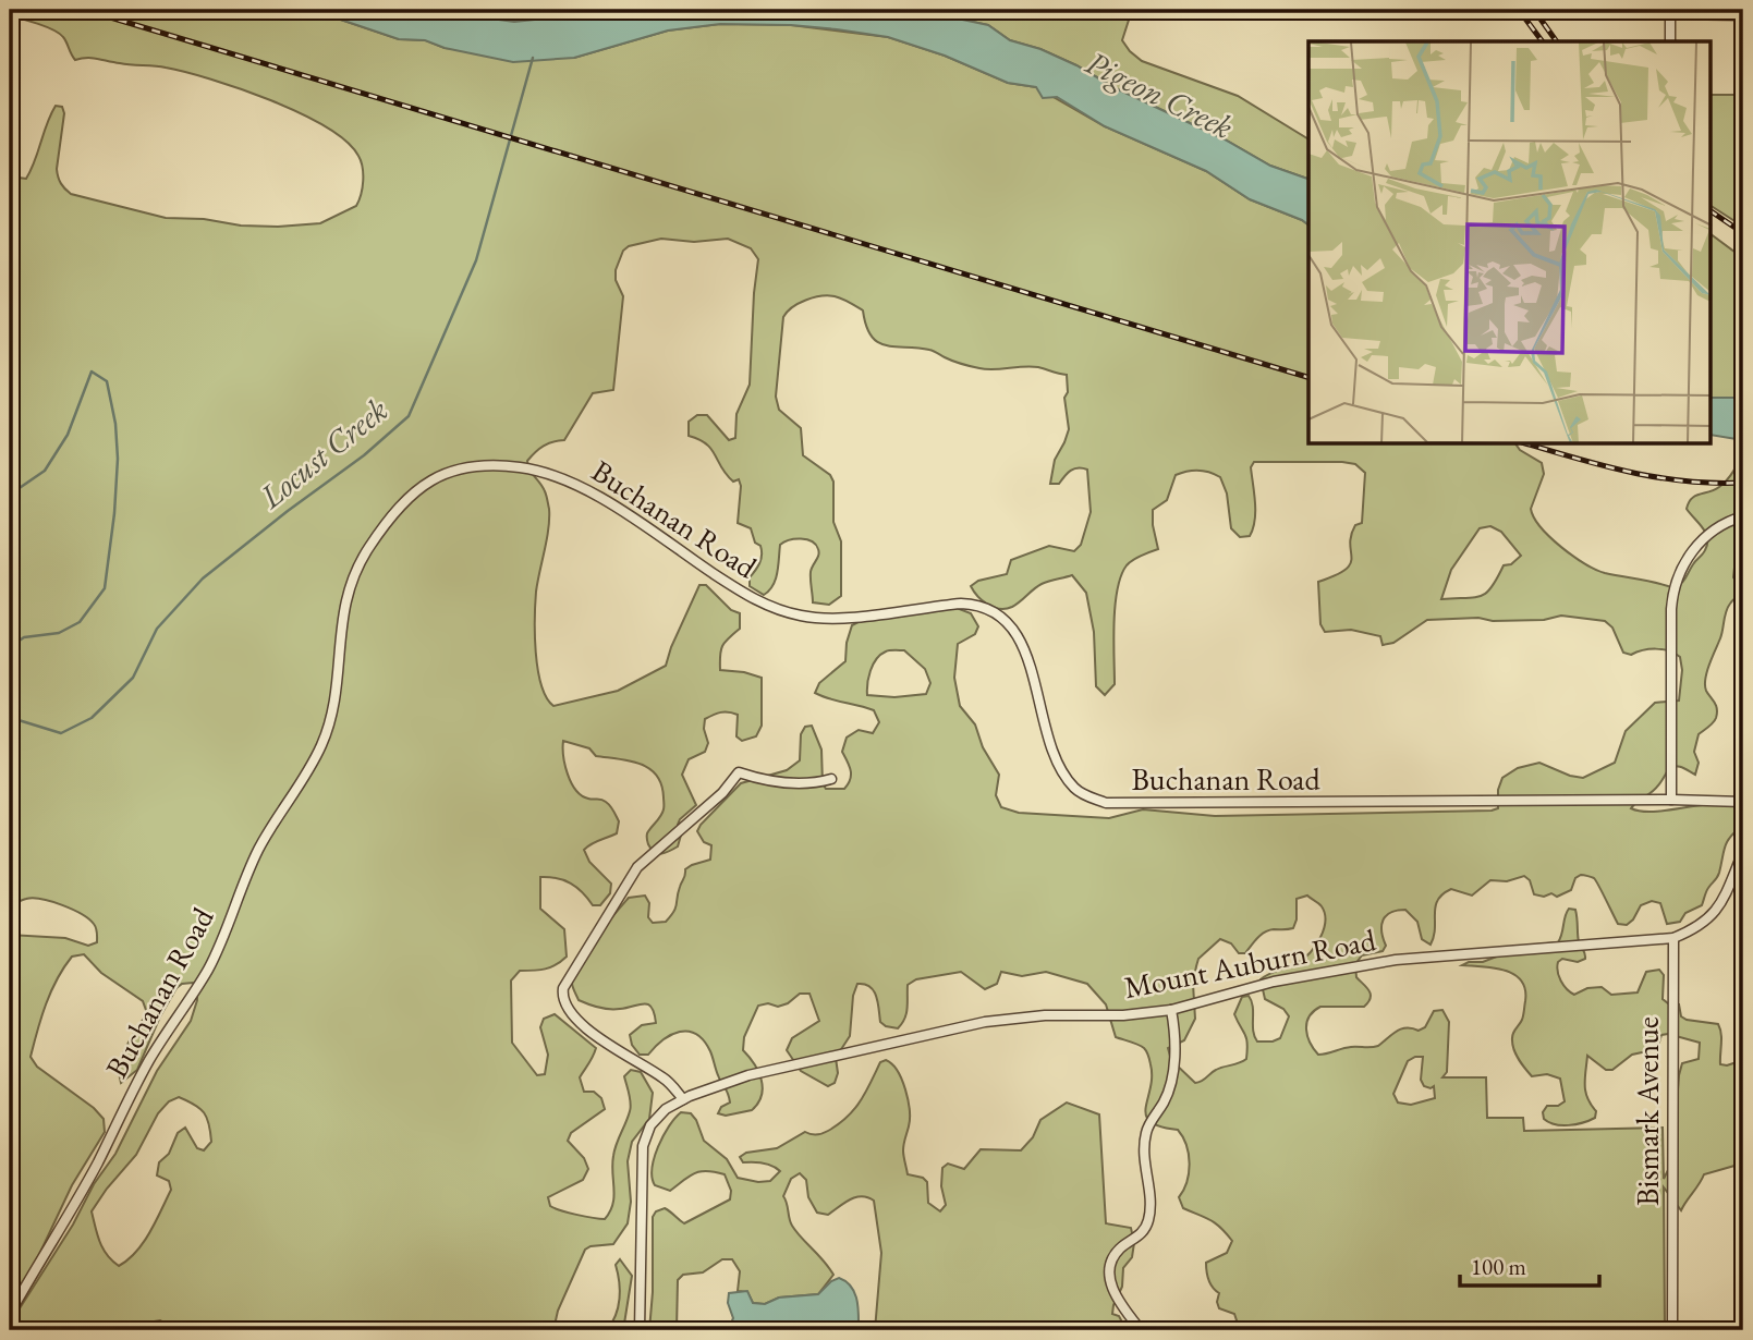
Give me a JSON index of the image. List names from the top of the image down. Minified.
{"streets":{"street":["Buchanan Road","Mount Auburn Road","Bismark Avenue"]},"crossings":[["Mount Auburn Road","Bismark Avenue"]],"water":["Pigeon Creek","Locust Creek"],"scale_bar":"100 m"}
